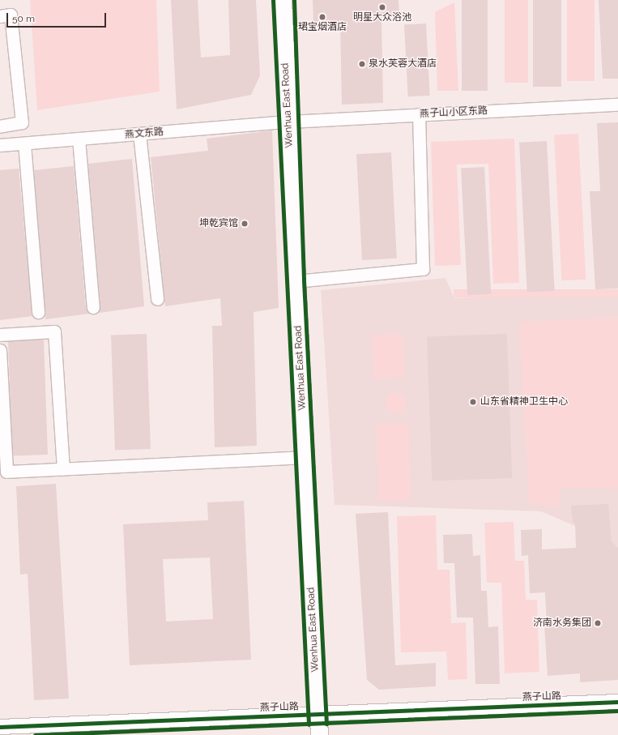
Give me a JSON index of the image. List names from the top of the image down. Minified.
{"streets":{"main road":["Wenhua East Road"],"street":["燕子山小区东路","燕文东路","燕子山路"]},"crossings":[["Wenhua East Road","燕子山小区东路"],["Wenhua East Road","燕文东路"],["Wenhua East Road","燕子山路"],["燕子山小区东路","燕文东路"]],"places":["明星大众浴池","珺宝烟酒店","泉水芙蓉大酒店","坤乾宾馆","山东省精神卫生中心","济南水务集团"],"scale_bar":"50 m"}
